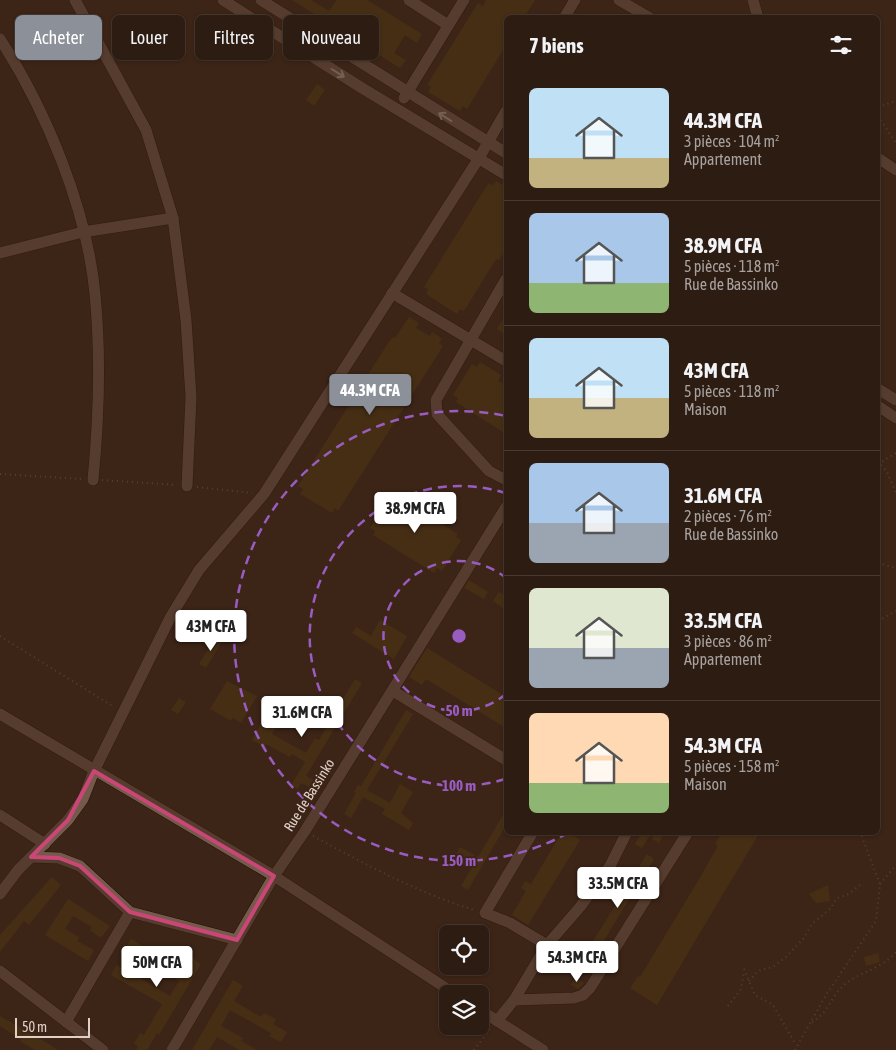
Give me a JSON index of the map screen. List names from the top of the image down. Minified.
{"streets":{"street":["Rue de Bassinko"]},"scale_bar":"50 m","page":{"chip":["Acheter","Louer","Filtres","Nouveau"],"heading":"7 biens","list":[{"name":"44.3M CFA","note":"3 pièces · 104 m² · Appartement"},{"name":"38.9M CFA","note":"5 pièces · 118 m² · Rue de Bassinko"},{"name":"43M CFA","note":"5 pièces · 118 m² · Maison"},{"name":"31.6M CFA","note":"2 pièces · 76 m² · Rue de Bassinko"},{"name":"33.5M CFA","note":"3 pièces · 86 m² · Appartement"},{"name":"54.3M CFA","note":"5 pièces · 158 m² · Maison"}],"price":["44.3M CFA","38.9M CFA","43M CFA","31.6M CFA","33.5M CFA","54.3M CFA","50M CFA"],"scale":"50 m"},"rings":["50 m","100 m","150 m"]}
